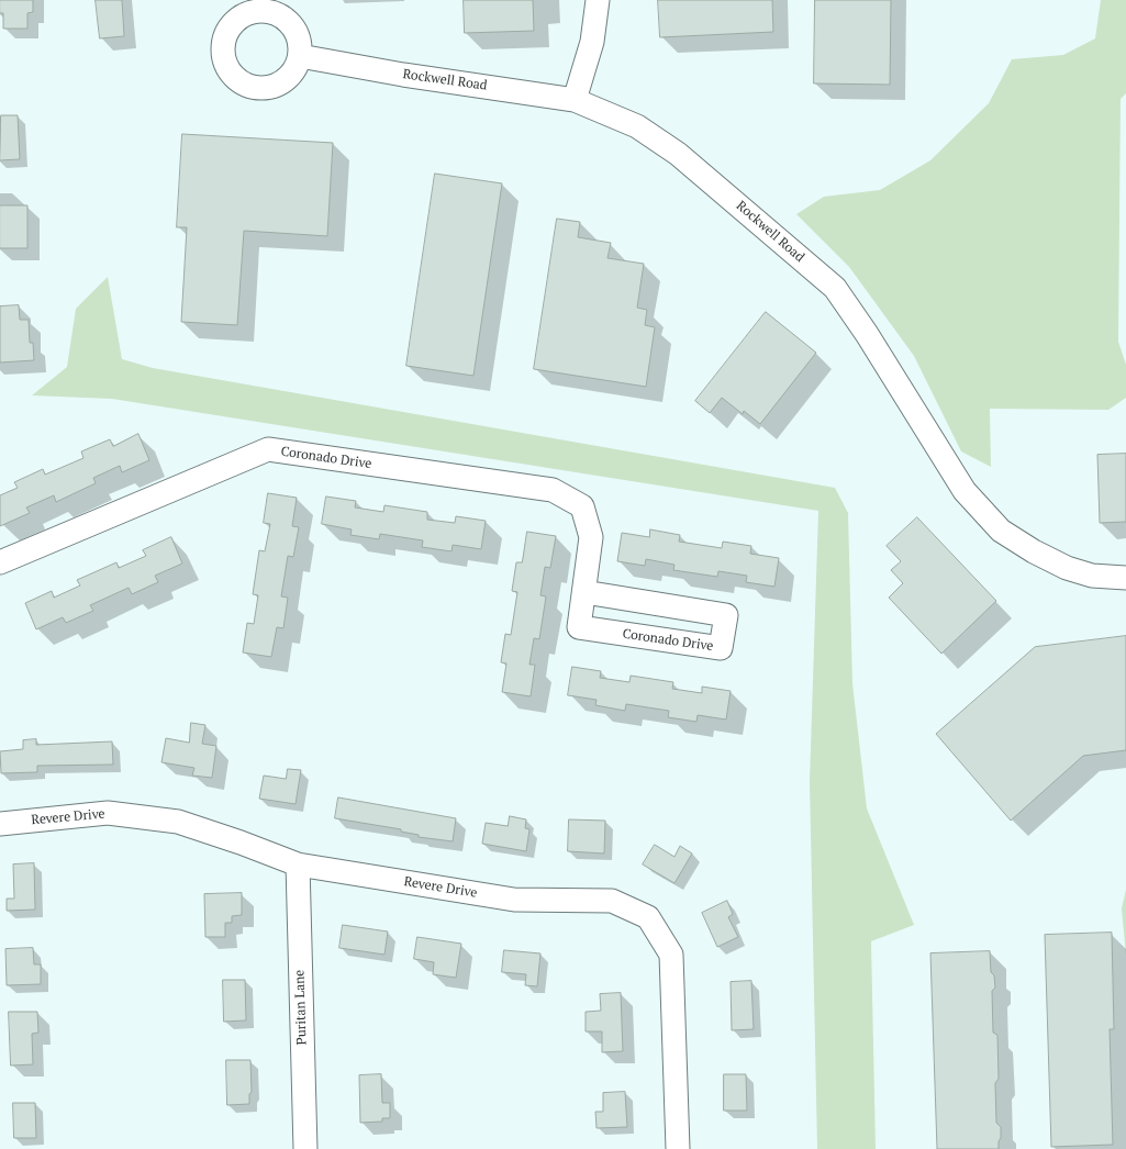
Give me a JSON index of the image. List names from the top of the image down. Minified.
{"streets":{"street":["Rockwell Road","Coronado Drive","Revere Drive","Puritan Lane"]},"crossings":[["Revere Drive","Puritan Lane"]]}
